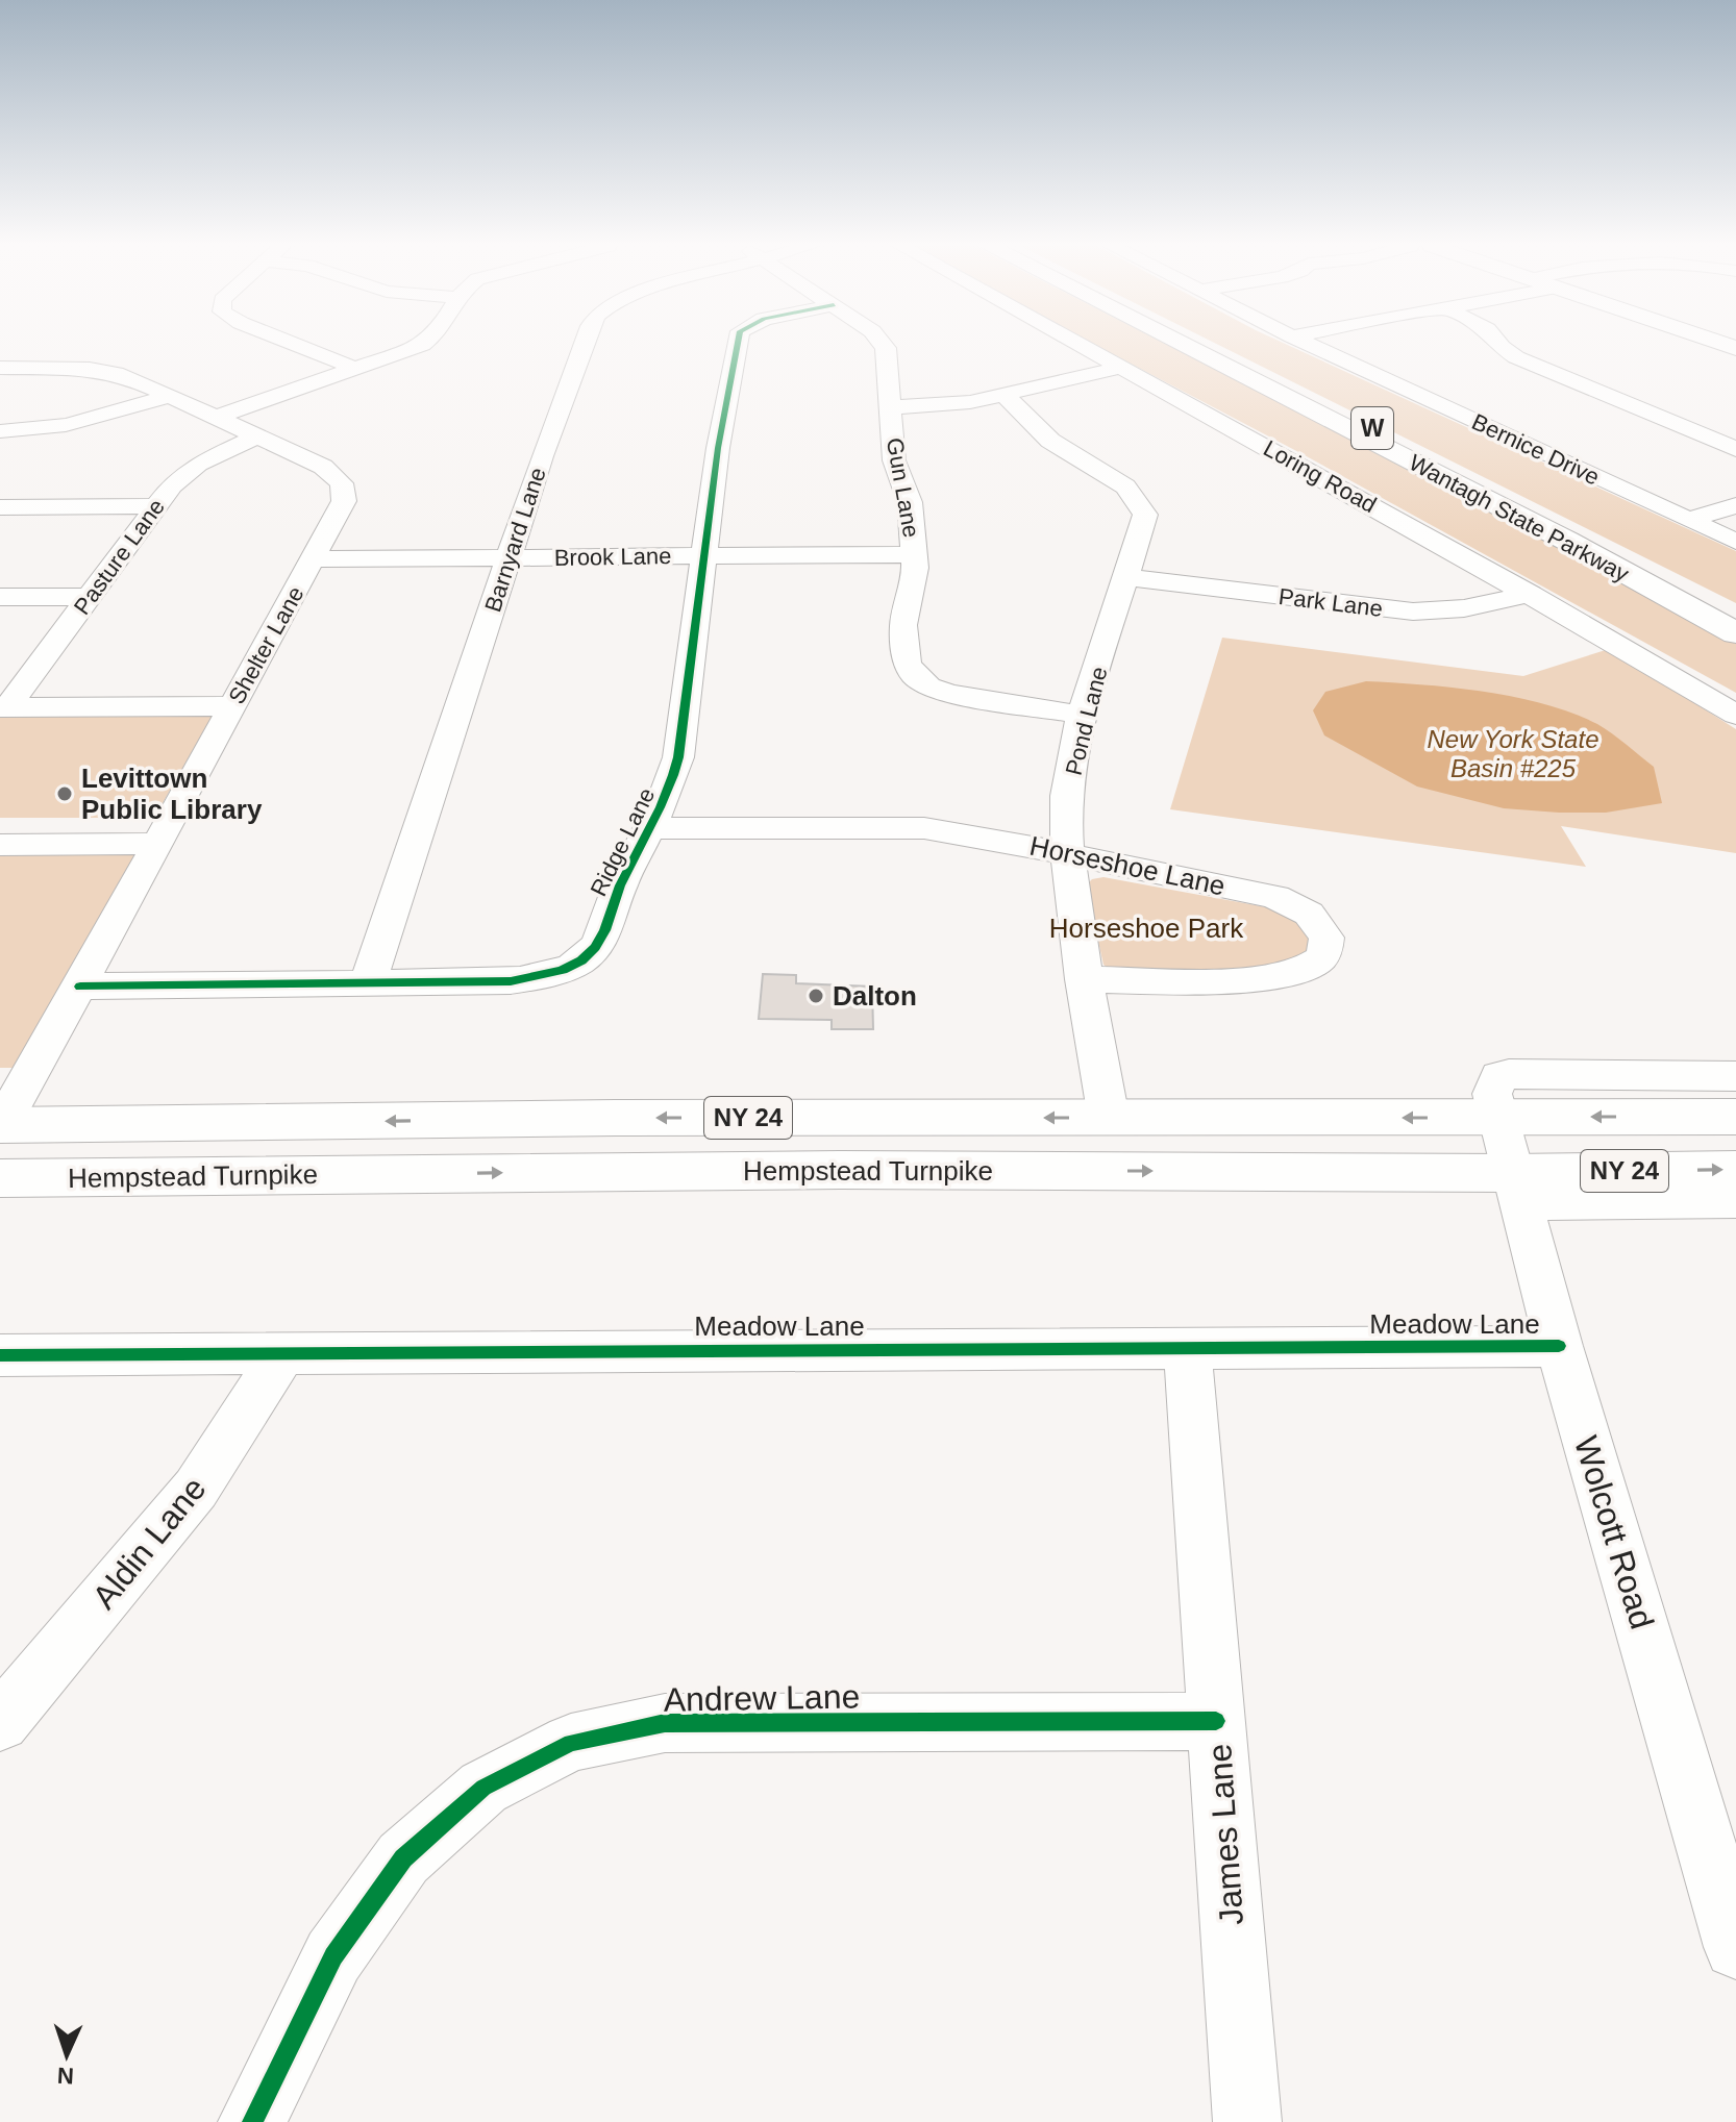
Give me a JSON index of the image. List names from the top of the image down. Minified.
{"streets":{"main road":["W","Wantagh State Parkway","NY 24","Hempstead Turnpike"],"street":["Bernice Drive","Loring Road","Gun Lane","Barnyard Lane","Pasture Lane","Brook Lane","Park Lane","Shelter Lane","Pond Lane","Ridge Lane","Horseshoe Lane","Meadow Lane","Wolcott Road","Aldin Lane","Andrew Lane","James Lane"]},"crossings":[["Loring Road","Park Lane"],["Gun Lane","Brook Lane"],["Gun Lane","Pond Lane"],["Barnyard Lane","Brook Lane"],["Barnyard Lane","Ridge Lane"],["Pasture Lane","Shelter Lane"],["Brook Lane","Shelter Lane"],["Brook Lane","Ridge Lane"],["Park Lane","Pond Lane"],["Shelter Lane","Ridge Lane"],["Shelter Lane","Hempstead Turnpike"],["Pond Lane","Horseshoe Lane"],["Pond Lane","Hempstead Turnpike"],["Ridge Lane","Horseshoe Lane"],["Hempstead Turnpike","Wolcott Road"],["Meadow Lane","Wolcott Road"],["Meadow Lane","Aldin Lane"],["Meadow Lane","James Lane"],["Andrew Lane","James Lane"]],"water":["New York State Basin #225"],"parks":["Horseshoe Park"],"places":["Levittown Public Library","Dalton"],"north":"bottom"}
